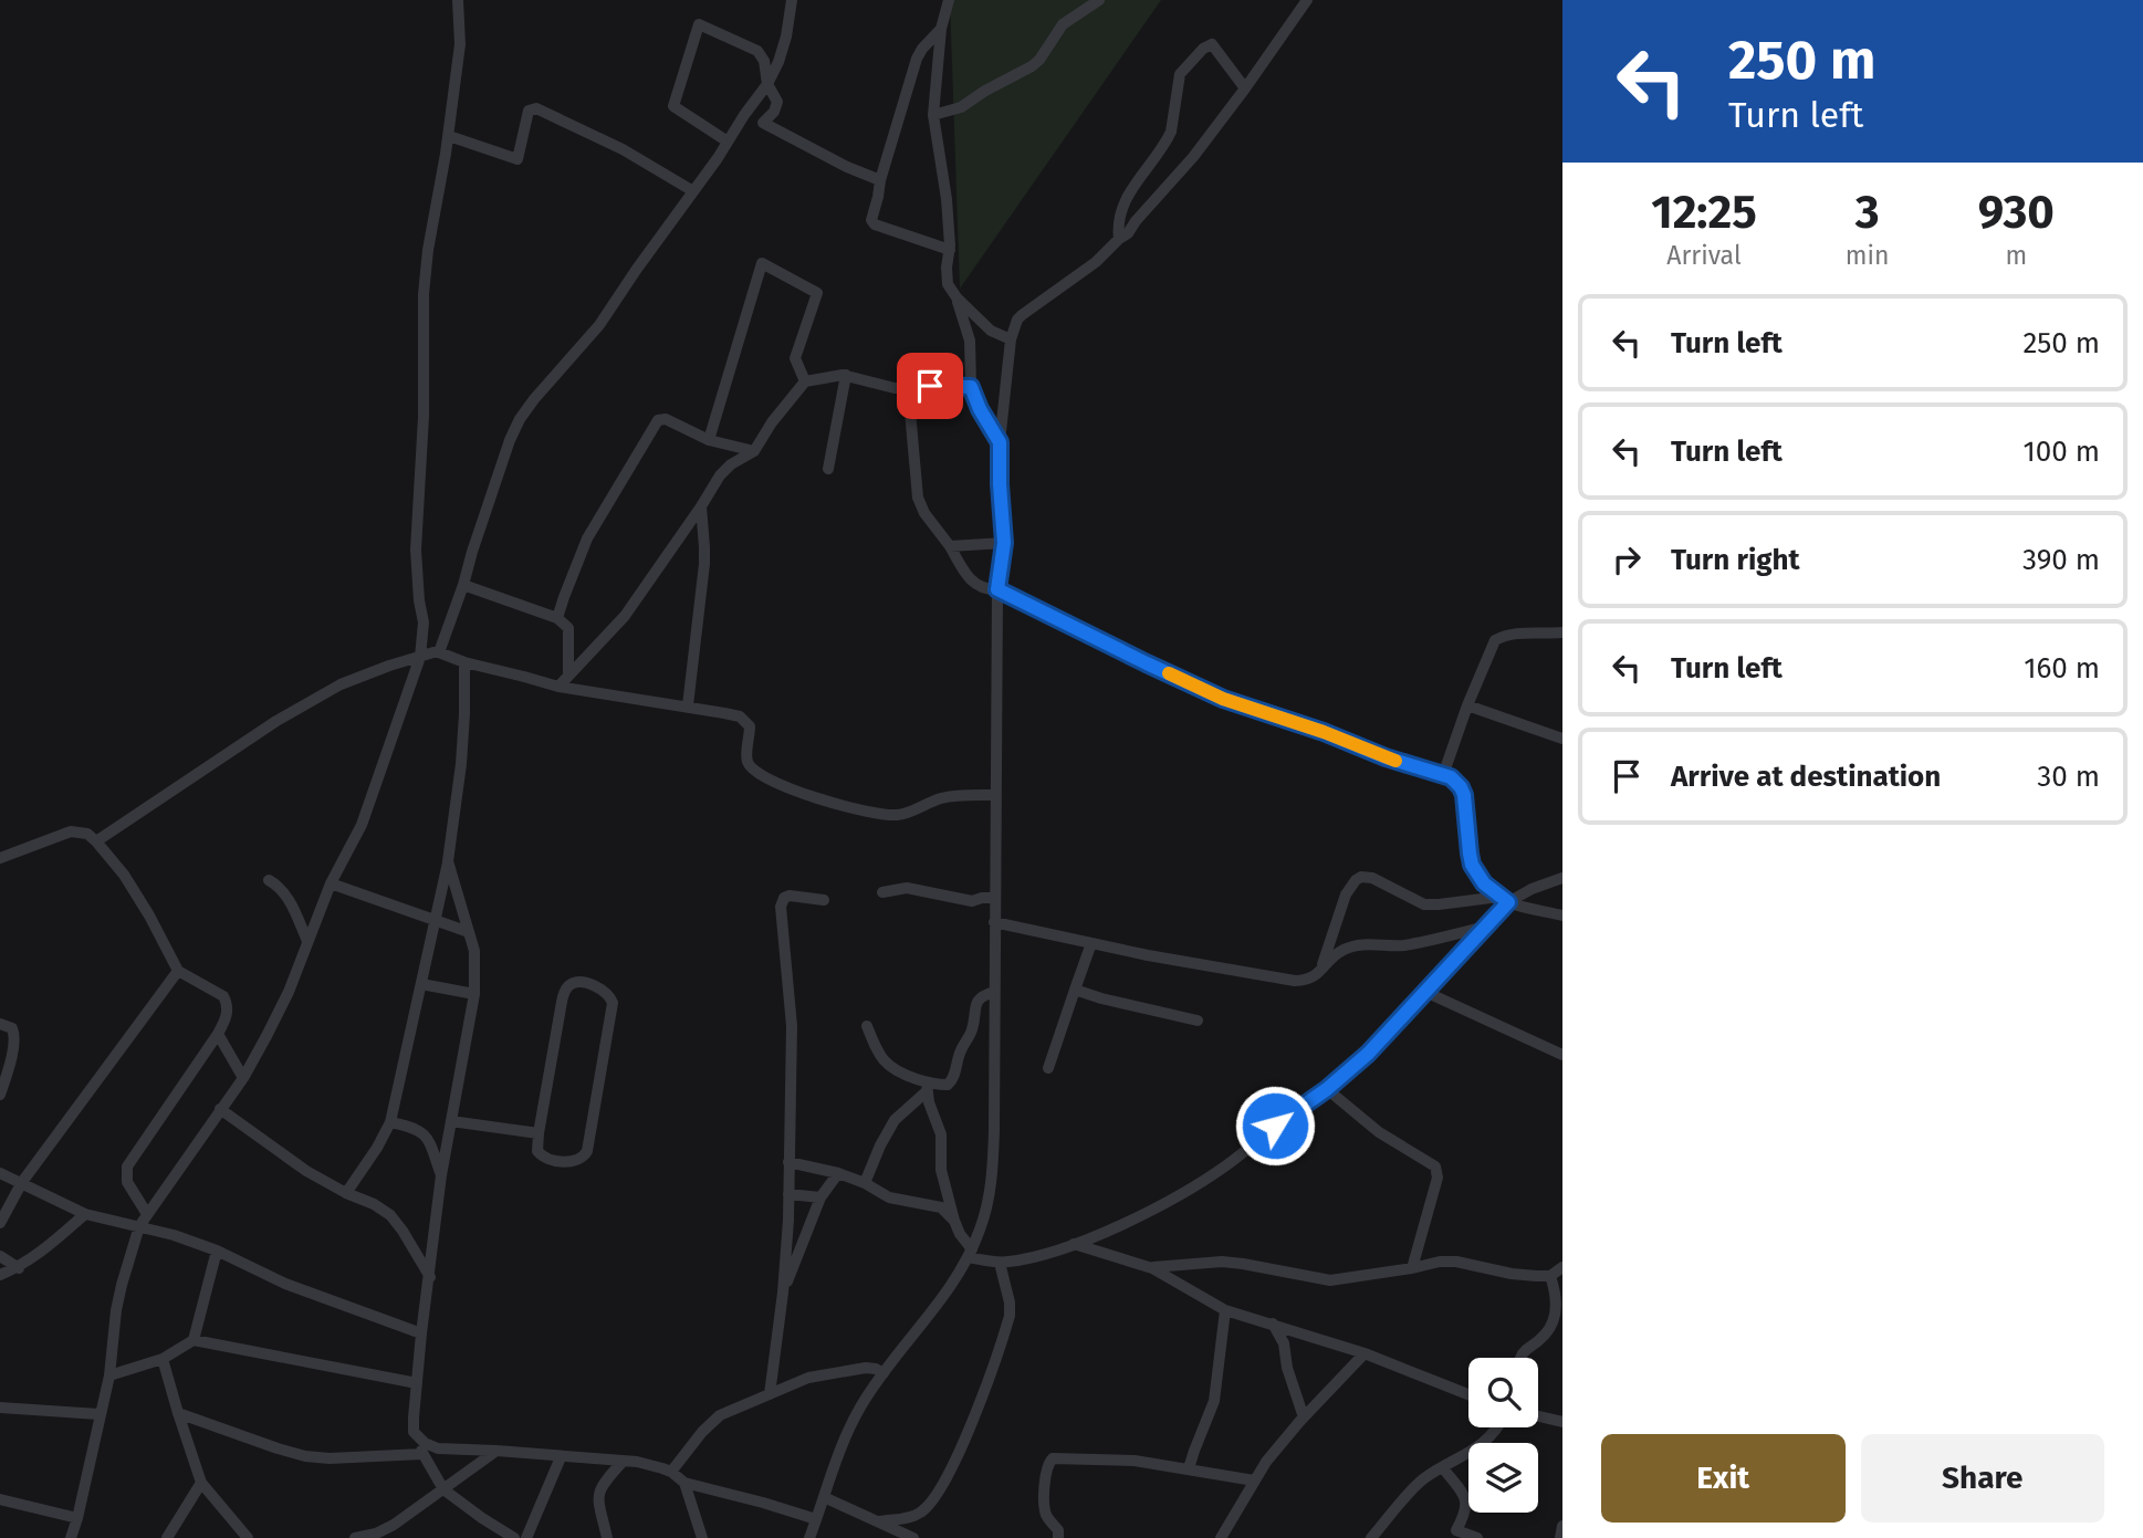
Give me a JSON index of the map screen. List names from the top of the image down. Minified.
{"page":{"turn":["250 m","Turn left"],"eta":["12:25","Arrival","3","min","930","m"],"list":[{"name":"Turn left","value":"250 m"},{"name":"Turn left","value":"100 m"},{"name":"Turn right","value":"390 m"},{"name":"Turn left","value":"160 m"},{"name":"Arrive at destination","value":"30 m"}],"buttons":["Exit","Share"]}}
